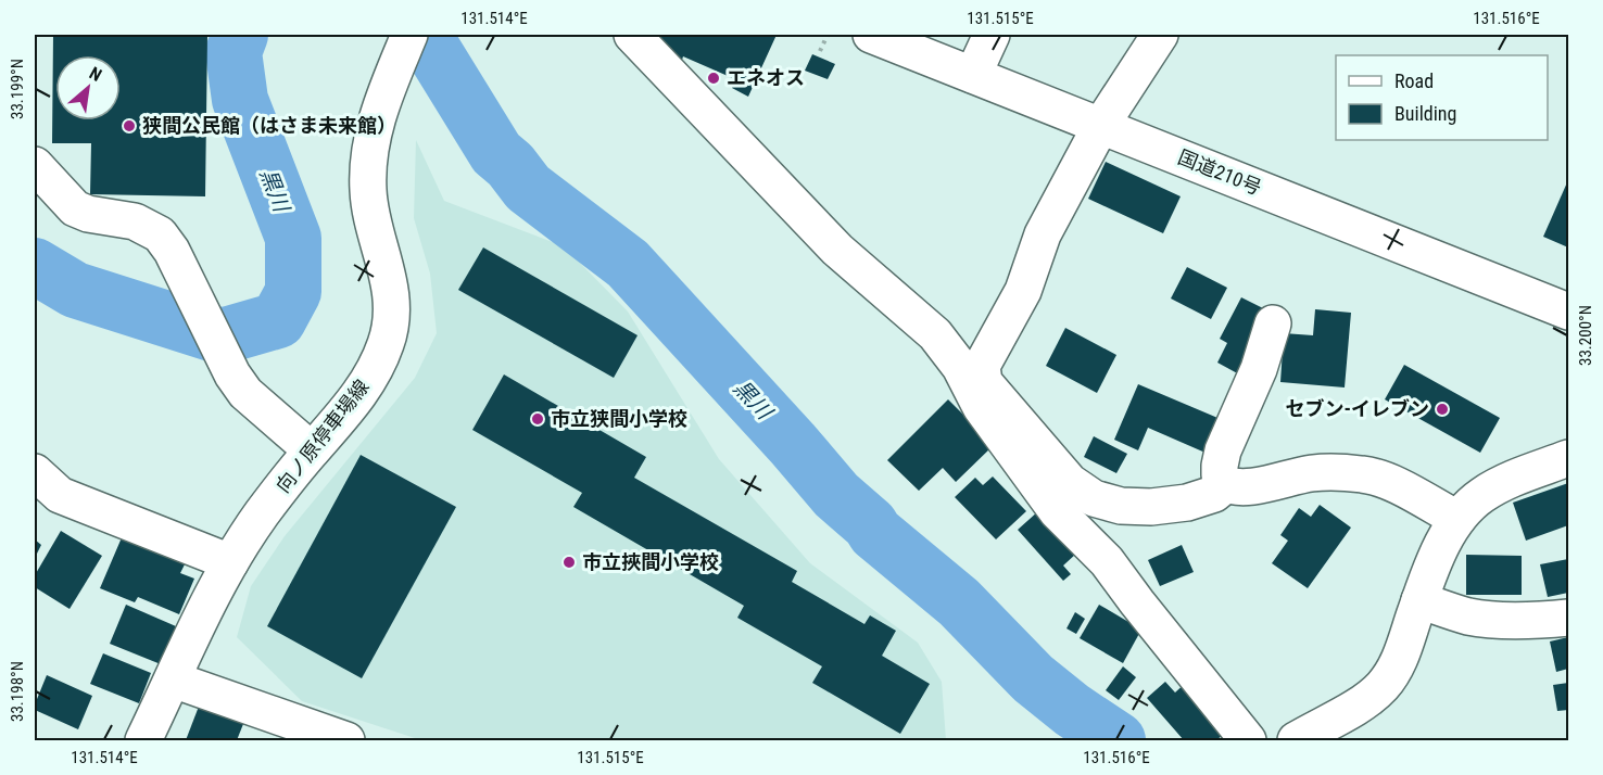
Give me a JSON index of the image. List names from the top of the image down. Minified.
{"streets":{"main road":["国道210号","向ノ原停車場線"]},"water":["黒川"],"places":["エネオス","狭間公民館（はさま未来館）","セブン-イレブン","市立狭間小学校","市立挾間小学校"],"legend":["Road","Building"],"north":"top right","coordinates":["131.514°E","131.515°E","131.516°E","33.199°N","33.200°N","33.198°N"]}
